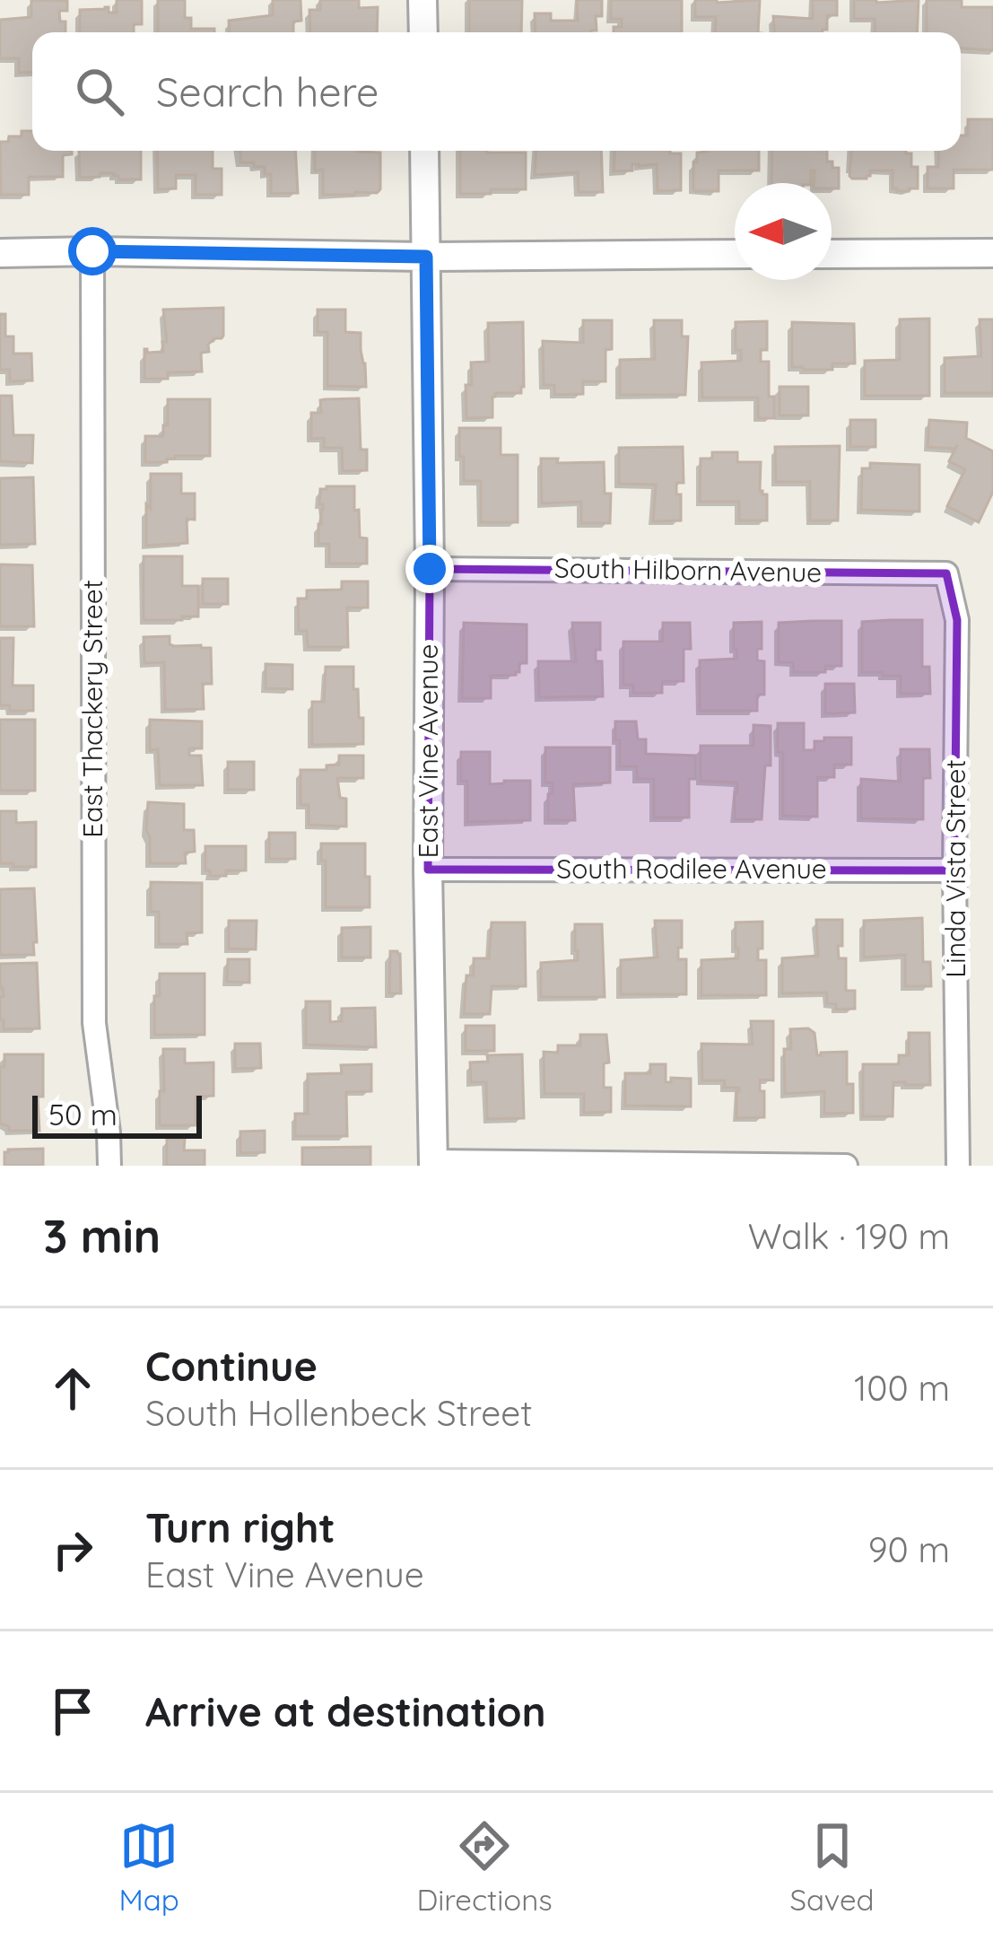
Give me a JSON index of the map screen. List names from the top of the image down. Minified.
{"streets":{"street":["South Hilborn Avenue","East Thackery Street","East Vine Avenue","Linda Vista Street","South Rodilee Avenue"]},"crossings":[["South Hilborn Avenue","East Vine Avenue"],["South Hilborn Avenue","Linda Vista Street"],["East Vine Avenue","South Rodilee Avenue"],["Linda Vista Street","South Rodilee Avenue"]],"scale_bar":"50 m","north":"left","page":{"search":"Search here","scale":"50 m","heading":["3 min","Walk · 190 m"],"list":[["Continue","South Hollenbeck Street","100 m"],["Turn right","East Vine Avenue","90 m"],"Arrive at destination"],"nav":["Map","Directions","Saved"]}}
